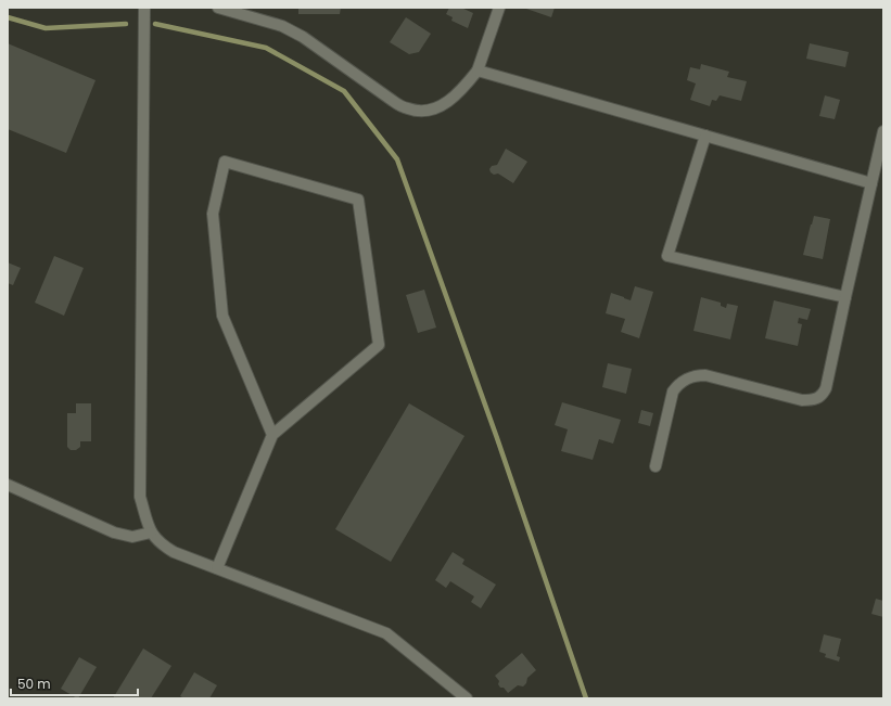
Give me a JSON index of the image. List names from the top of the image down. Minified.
{"scale_bar":"50 m"}
